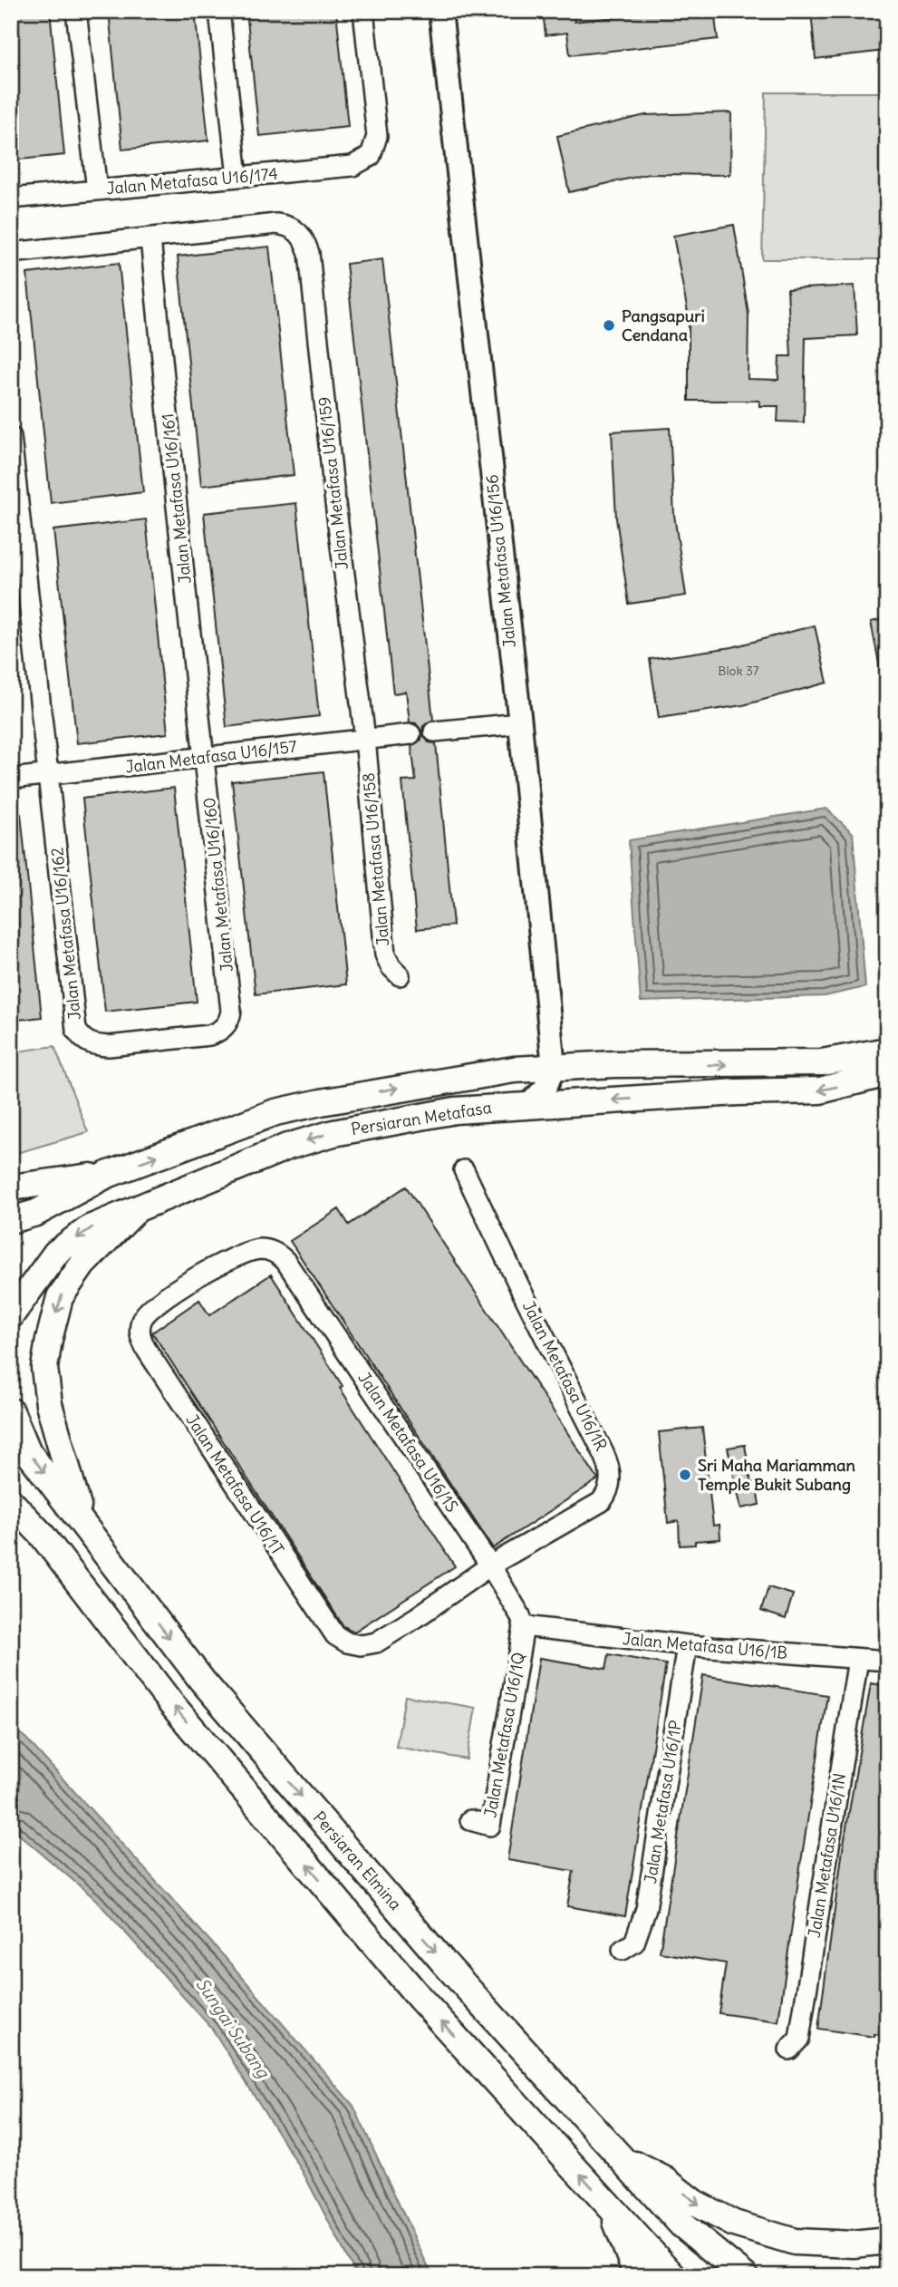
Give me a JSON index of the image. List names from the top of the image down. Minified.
{"streets":{"main road":["Persiaran Metafasa","Persiaran Elmina"],"street":["Jalan Metafasa U16/174","Jalan Metafasa U16/159","Jalan Metafasa U16/161","Jalan Metafasa U16/156","Jalan Metafasa U16/157","Jalan Metafasa U16/158","Jalan Metafasa U16/160","Jalan Metafasa U16/162","Jalan Metafasa U16/1R","Jalan Metafasa U16/1S","Jalan Metafasa U16/1T","Jalan Metafasa U16/1B","Jalan Metafasa U16/1Q","Jalan Metafasa U16/1P","Jalan Metafasa U16/1N"]},"crossings":[["Jalan Metafasa U16/159","Jalan Metafasa U16/161"],["Jalan Metafasa U16/159","Jalan Metafasa U16/157"],["Jalan Metafasa U16/159","Jalan Metafasa U16/158"],["Jalan Metafasa U16/161","Jalan Metafasa U16/157"],["Jalan Metafasa U16/161","Jalan Metafasa U16/160"],["Jalan Metafasa U16/156","Persiaran Metafasa"],["Jalan Metafasa U16/157","Jalan Metafasa U16/158"],["Jalan Metafasa U16/157","Jalan Metafasa U16/160"],["Jalan Metafasa U16/157","Jalan Metafasa U16/162"],["Jalan Metafasa U16/160","Jalan Metafasa U16/162"],["Jalan Metafasa U16/1R","Jalan Metafasa U16/1S"],["Jalan Metafasa U16/1R","Jalan Metafasa U16/1T"],["Jalan Metafasa U16/1S","Jalan Metafasa U16/1T"],["Jalan Metafasa U16/1S","Jalan Metafasa U16/1B"],["Jalan Metafasa U16/1S","Jalan Metafasa U16/1Q"],["Jalan Metafasa U16/1B","Jalan Metafasa U16/1Q"],["Jalan Metafasa U16/1B","Jalan Metafasa U16/1P"],["Jalan Metafasa U16/1B","Jalan Metafasa U16/1N"]],"water":["Sungai Subang"],"places":["Pangsapuri Cendana","Sri Maha Mariamman Temple Bukit Subang"],"house_numbers":["Blok 37"]}
